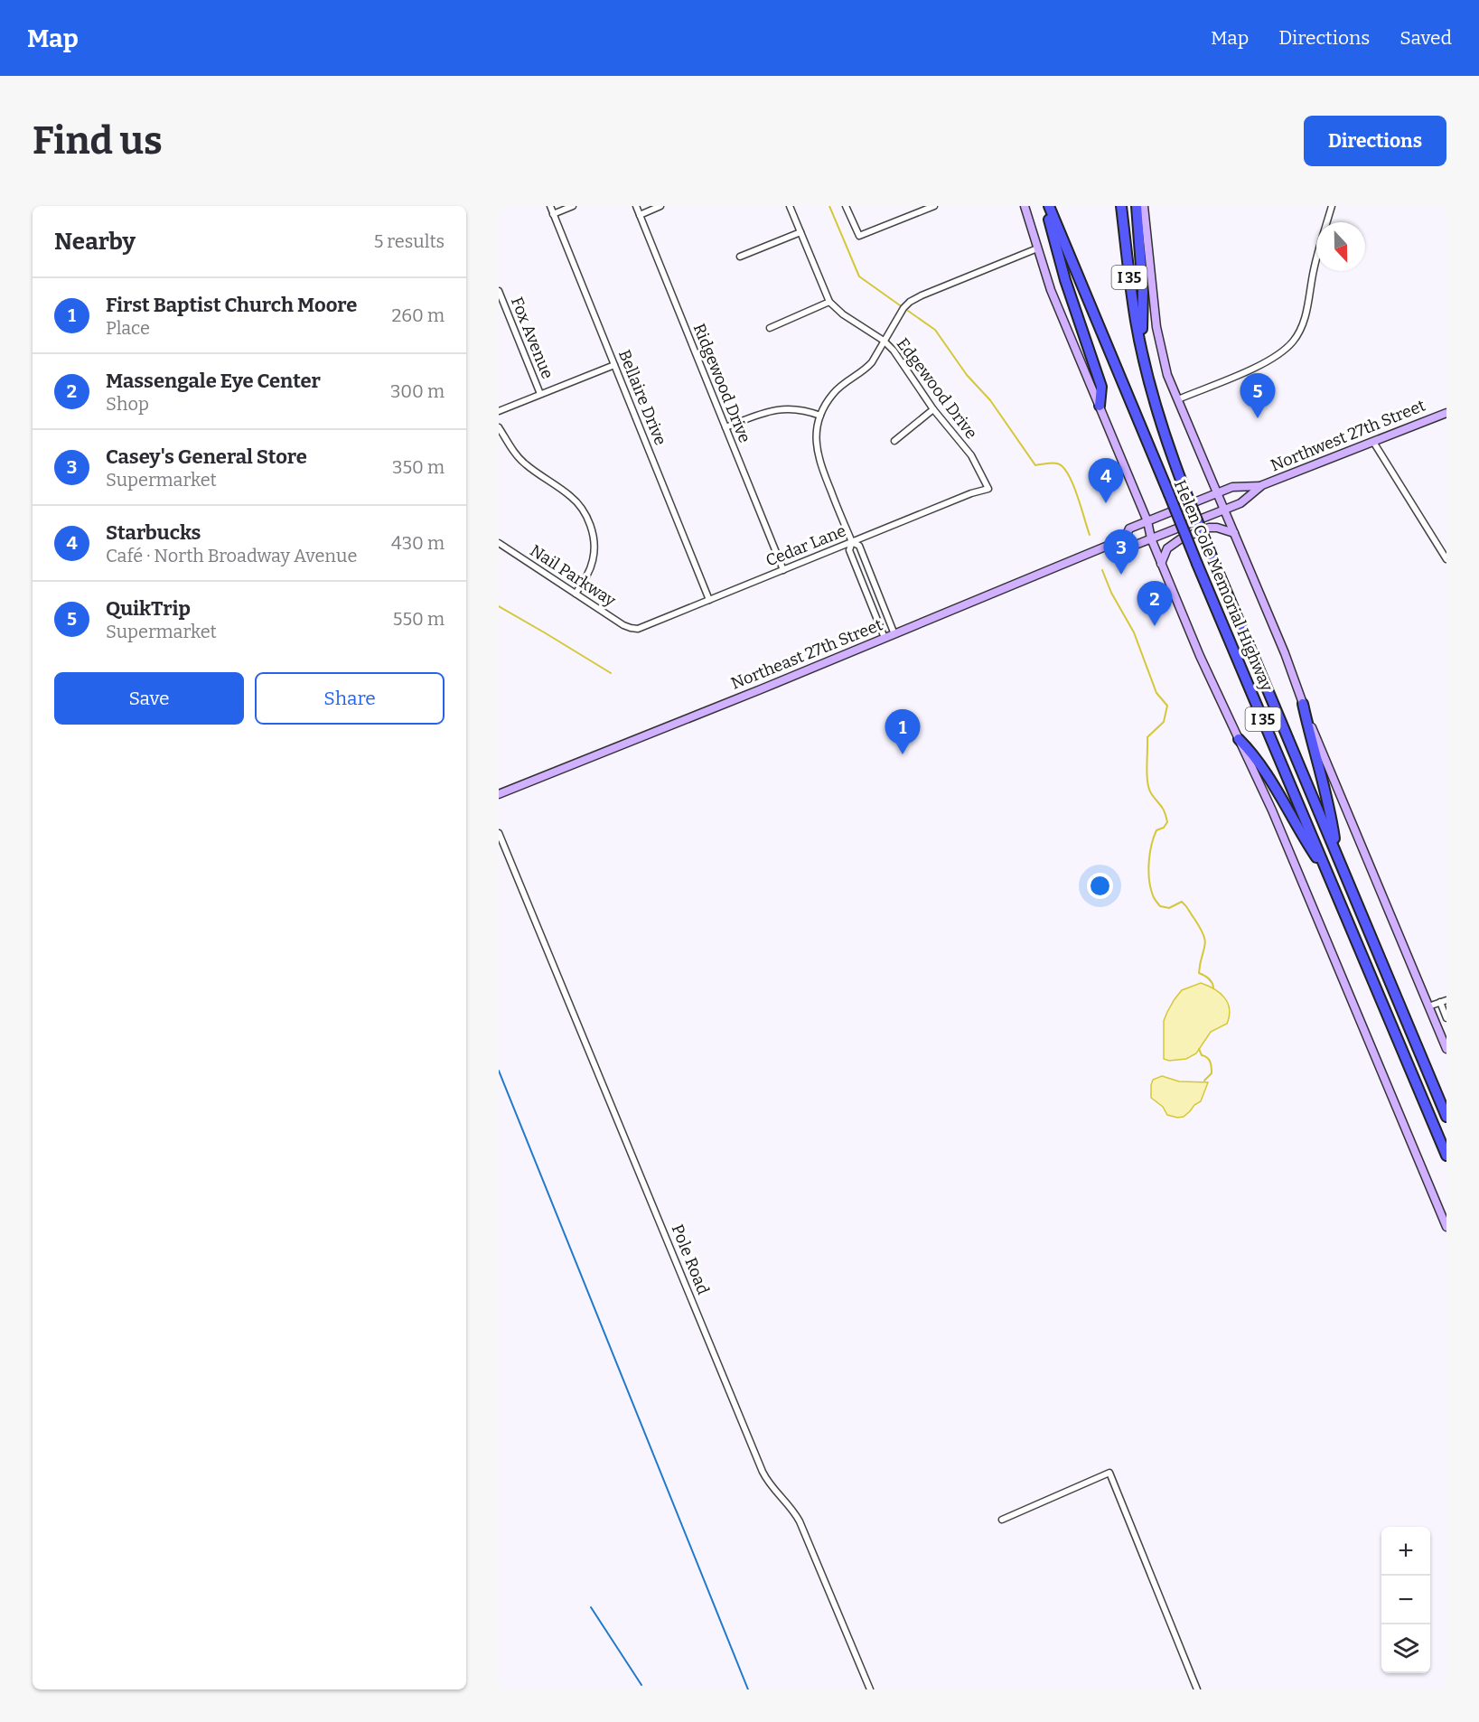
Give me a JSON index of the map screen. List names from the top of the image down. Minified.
{"streets":{"highway":["I 35","Helen Cole Memorial Highway"],"main road":["Northwest 27th Street","Northeast 27th Street"],"street":["Fox Avenue","Ridgewood Drive","Edgewood Drive","Bellaire Drive","Cedar Lane","Nail Parkway","Pole Road"]},"crossings":[["Ridgewood Drive","Cedar Lane"],["Edgewood Drive","Cedar Lane"],["Bellaire Drive","Cedar Lane"],["Northwest 27th Street","Northeast 27th Street"],["Cedar Lane","Nail Parkway"]],"north":"bottom","page":{"header":"Map","nav":["Map","Directions","Saved"],"buttons":["Directions",["Save","Share"]],"title":"Find us","heading":["Nearby","5 results"],"list":[{"mark":"1","name":"First Baptist Church Moore","note":"Place","value":"260 m"},{"mark":"2","name":"Massengale Eye Center","note":"Shop","value":"300 m"},{"mark":"3","name":"Casey's General Store","note":"Supermarket","value":"350 m"},{"mark":"4","name":"Starbucks","note":"Café · North Broadway Avenue","value":"430 m"},{"mark":"5","name":"QuikTrip","note":"Supermarket","value":"550 m"}],"pins":["5","4","3","2","1"],"map_buttons":["+","−"]}}
